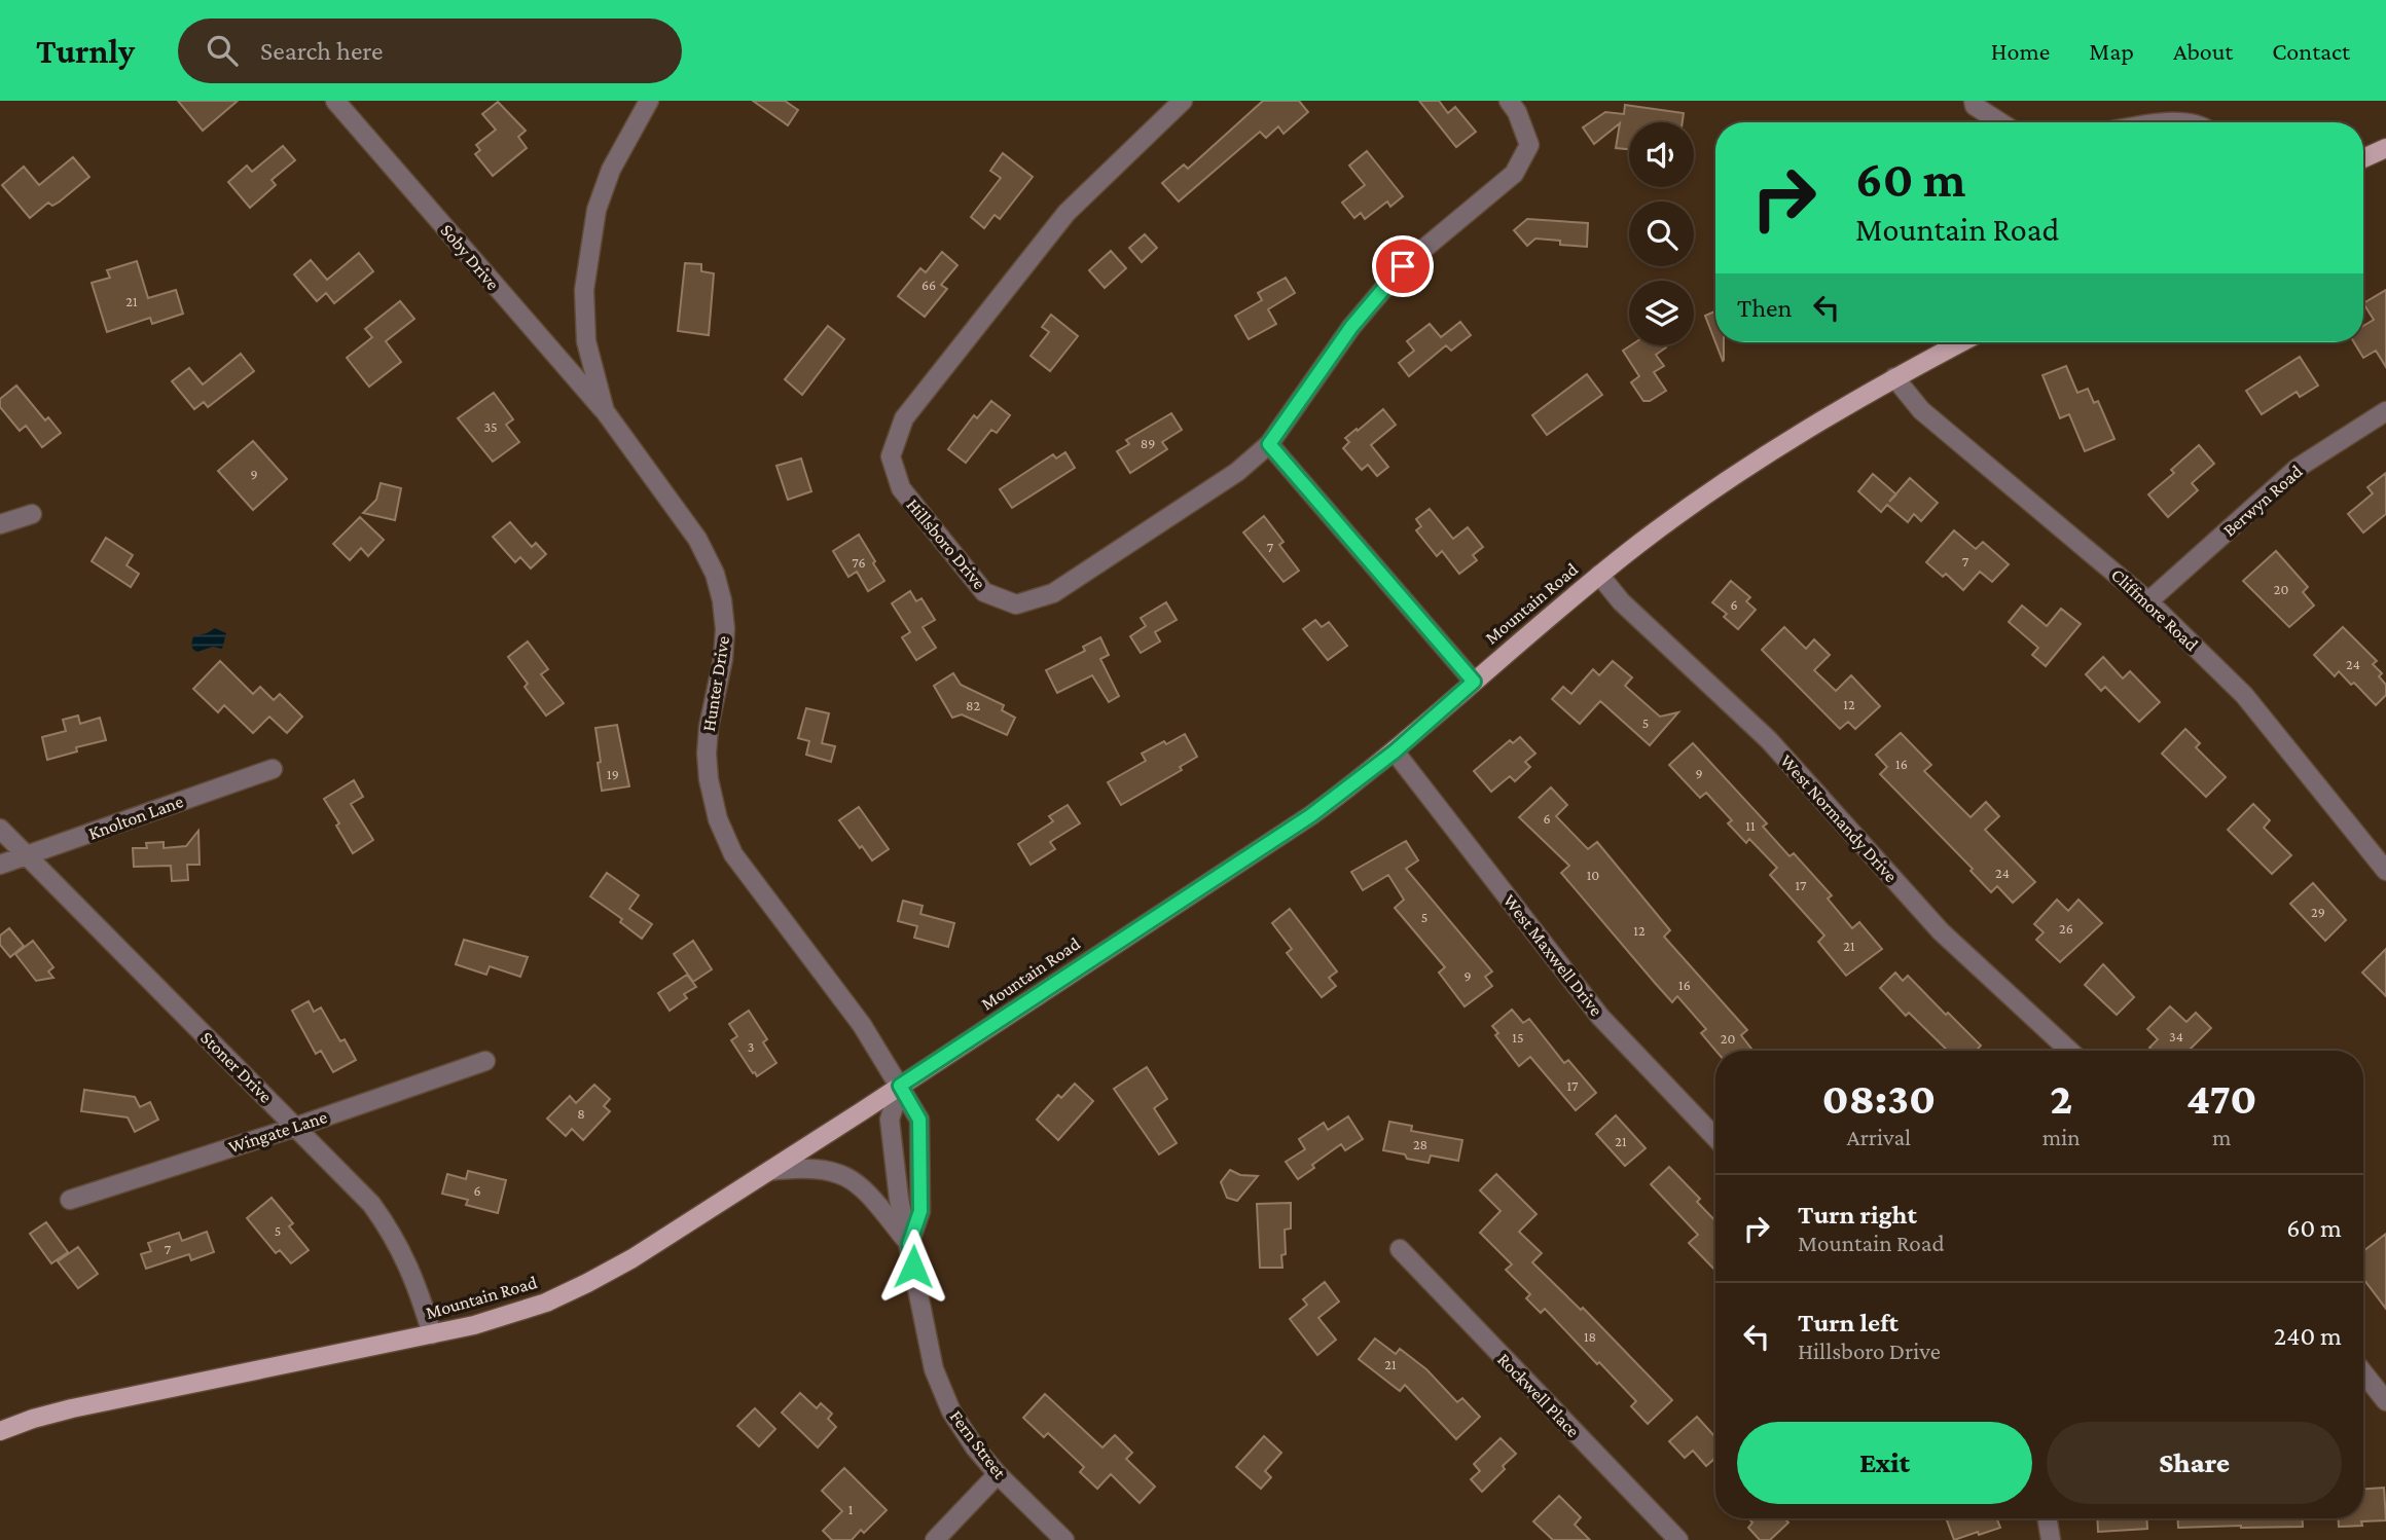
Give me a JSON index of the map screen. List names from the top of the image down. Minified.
{"streets":{"main road":["Mountain Road"],"street":["Soby Drive","Berwyn Road","Hillsboro Drive","Cliffmore Road","Hunter Drive","Knolton Lane","West Normandy Drive","West Maxwell Drive","Stoner Drive","Wingate Lane","Rockwell Place","Fern Street"]},"crossings":[["Soby Drive","Hunter Drive"],["Berwyn Road","Cliffmore Road"],["Mountain Road","Cliffmore Road"],["Mountain Road","Hunter Drive"],["Mountain Road","West Normandy Drive"],["Mountain Road","West Maxwell Drive"],["Mountain Road","Stoner Drive"],["Mountain Road","Fern Street"],["Hunter Drive","Fern Street"],["Knolton Lane","Stoner Drive"],["Stoner Drive","Wingate Lane"]],"house_numbers":["66","21","35","89","9","7","7","76","20","6","24","12","82","5","16","9","19","6","11","24","10","17","29","5","26","12","21","9","16","34","15","20","3","17","8","21","28","6","5","7","18","21","1"],"page":{"header":"Turnly","search":"Search here","nav":["Home","Map","About","Contact"],"turn":["60 m","Mountain Road"],"then":"Then","eta":["08:30","Arrival","2","min","470","m"],"list":[{"name":"Turn right","note":"Mountain Road","value":"60 m"},{"name":"Turn left","note":"Hillsboro Drive","value":"240 m"}],"buttons":["Exit","Share"]}}
